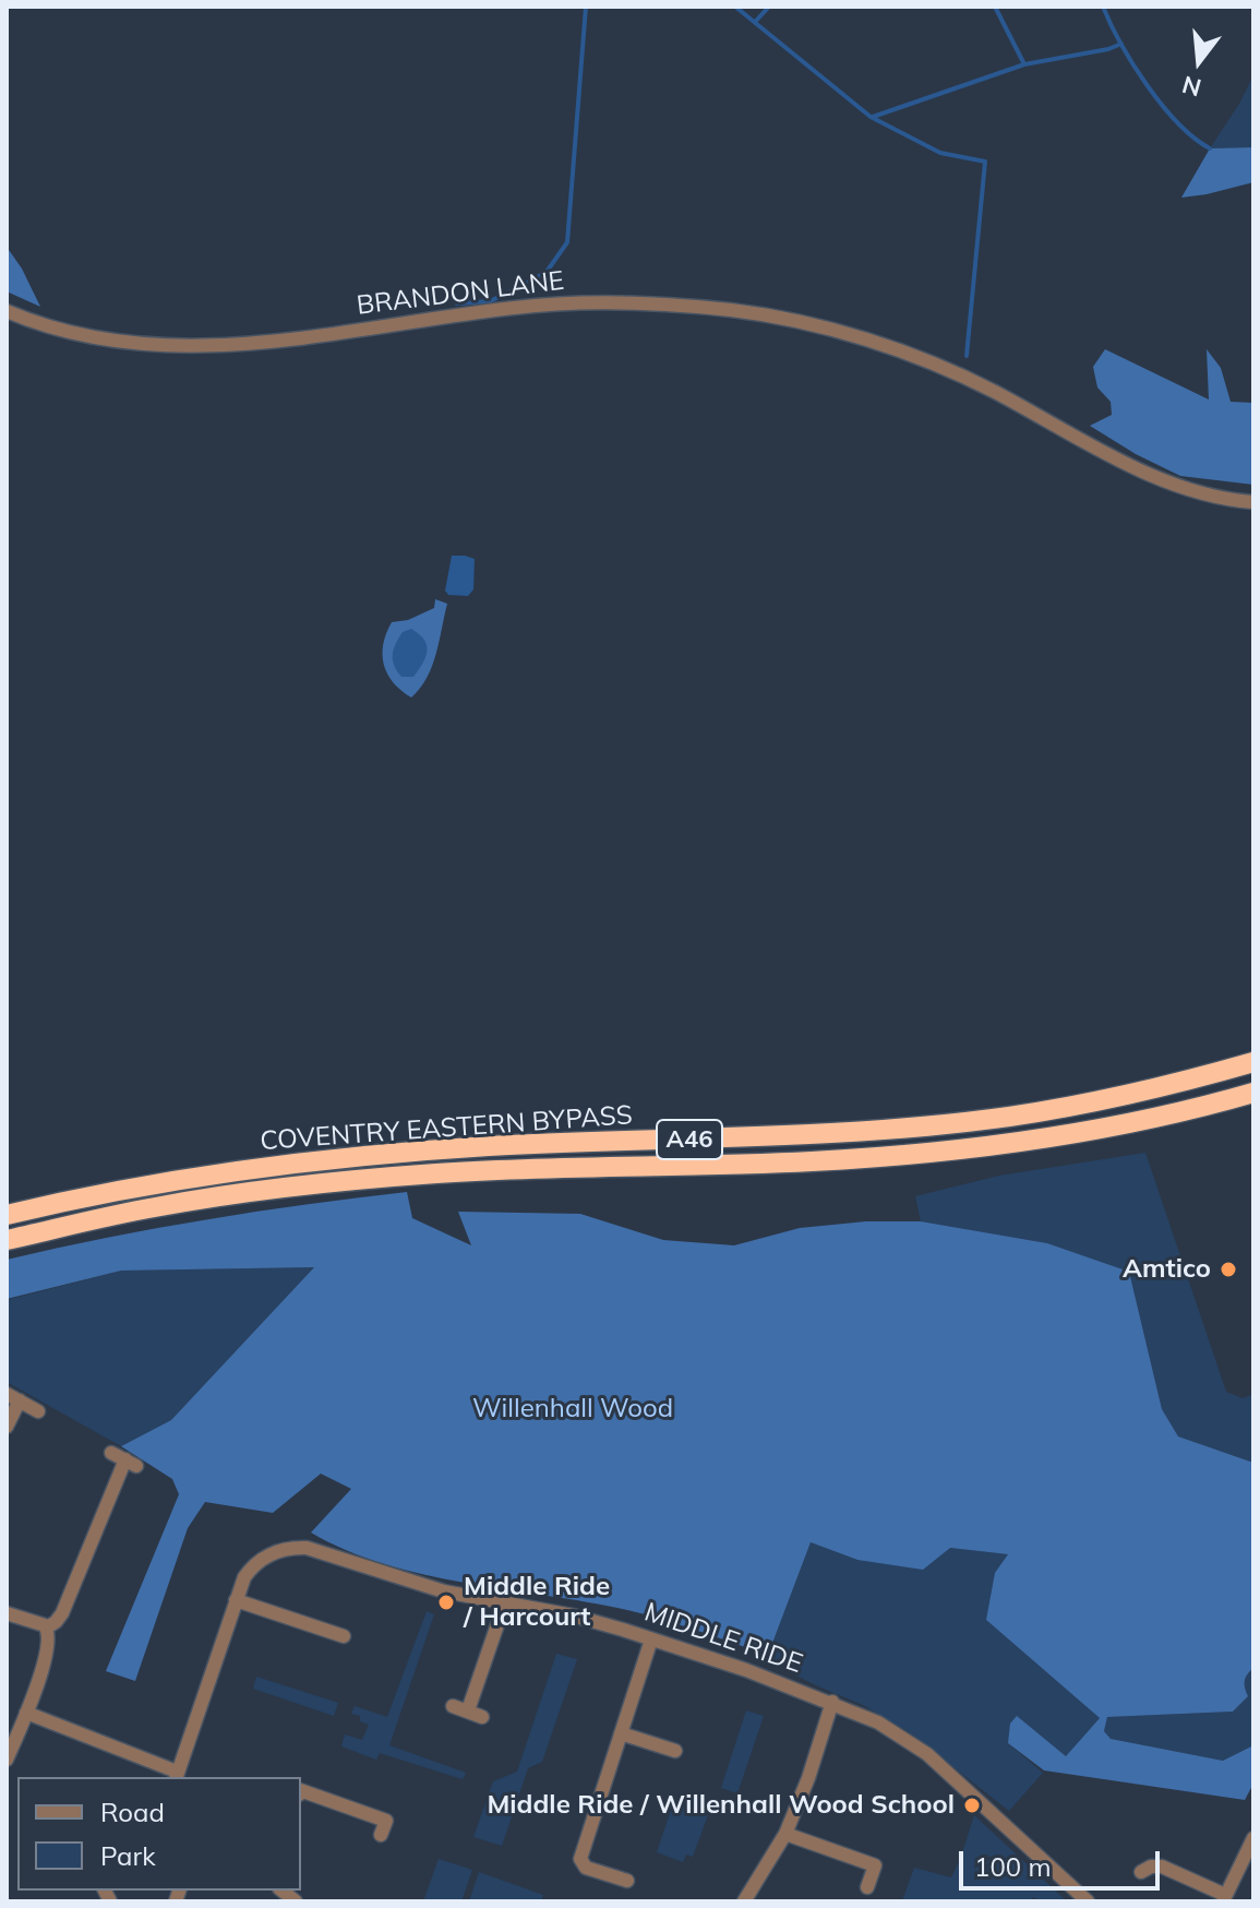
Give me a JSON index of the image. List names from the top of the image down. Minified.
{"streets":{"highway":["COVENTRY EASTERN BYPASS","A46"],"street":["BRANDON LANE","MIDDLE RIDE"]},"parks":["Willenhall Wood"],"places":["Amtico","Middle Ride / Harcourt","Middle Ride / Willenhall Wood School"],"legend":["Road","Park"],"scale_bar":"100 m","north":"bottom"}
